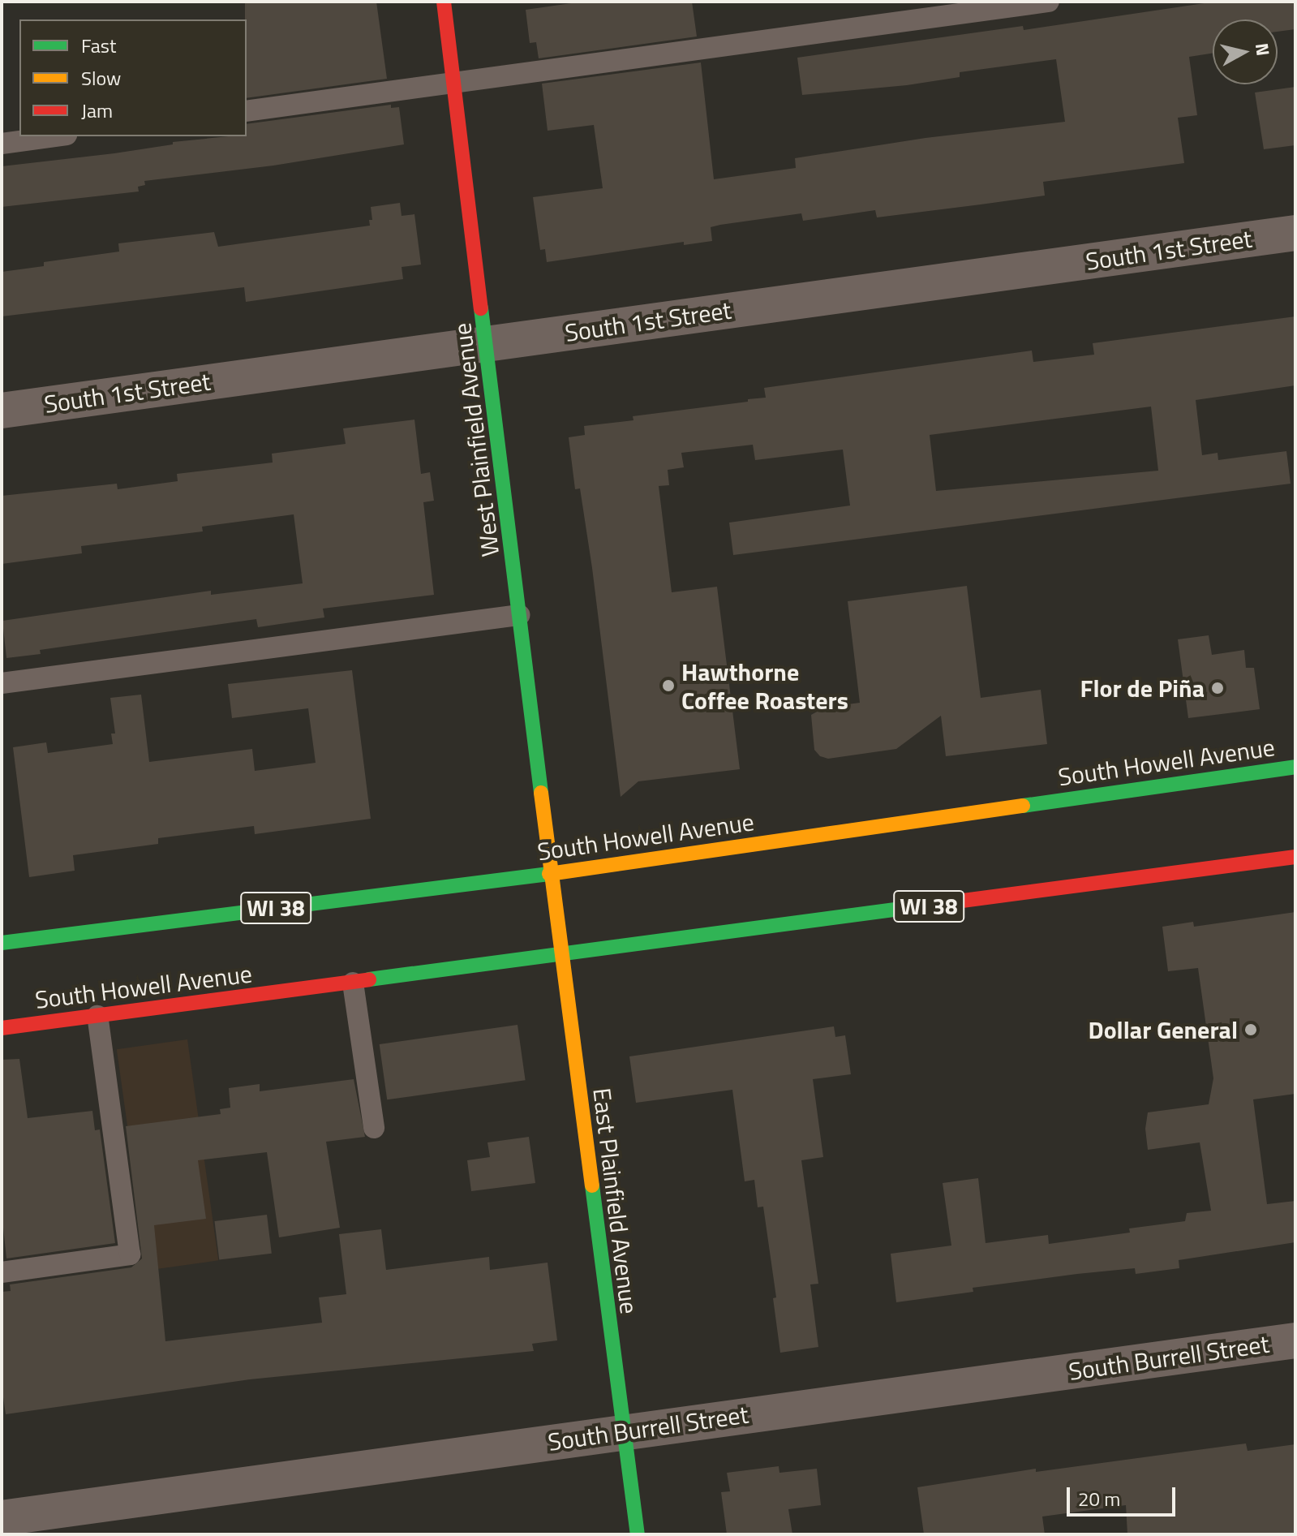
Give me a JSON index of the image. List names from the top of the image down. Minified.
{"streets":{"main road":["West Plainfield Avenue","South Howell Avenue","WI 38","East Plainfield Avenue"],"street":["South 1st Street","South Burrell Street"]},"crossings":[["South 1st Street","West Plainfield Avenue"],["West Plainfield Avenue","South Howell Avenue"],["West Plainfield Avenue","East Plainfield Avenue"],["South Howell Avenue","East Plainfield Avenue"],["East Plainfield Avenue","South Burrell Street"]],"places":["Hawthorne Coffee Roasters","Flor de Piña","Dollar General"],"legend":["Fast","Slow","Jam"],"scale_bar":"20 m","north":"right"}
